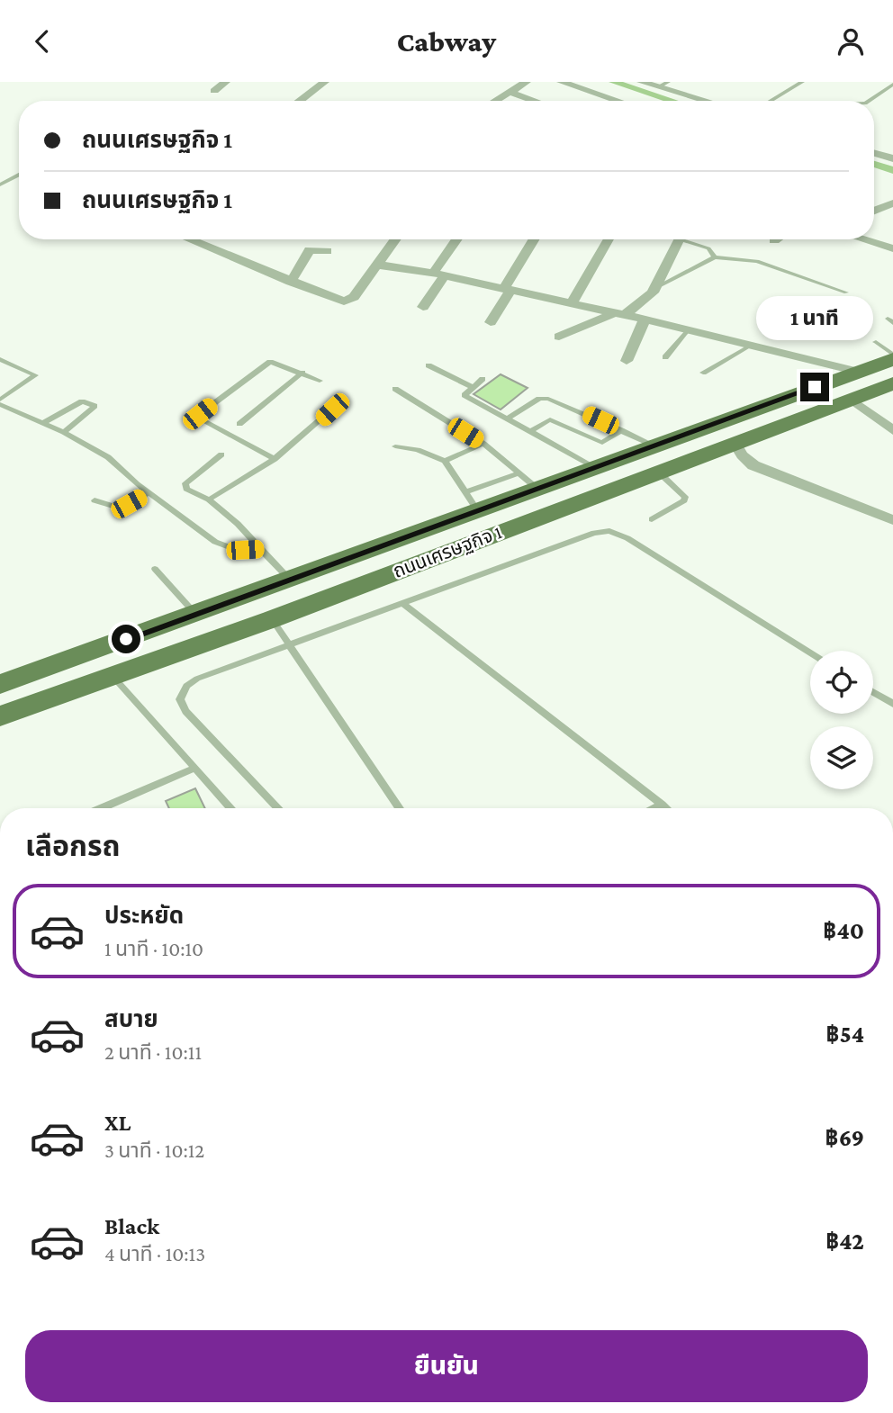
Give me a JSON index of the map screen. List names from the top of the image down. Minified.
{"streets":{"main road":["ถนนเศรษฐกิจ 1"]},"page":{"header":"Cabway","banner":["ถนนเศรษฐกิจ 1","ถนนเศรษฐกิจ 1"],"bubble":"1 นาที","heading":"เลือกรถ","list":[{"name":"ประหยัด","note":"1 นาที · 10:10","value":"฿40"},{"name":"สบาย","note":"2 นาที · 10:11","value":"฿54"},{"name":"XL","note":"3 นาที · 10:12","value":"฿69"},{"name":"Black","note":"4 นาที · 10:13","value":"฿42"}],"buttons":"ยืนยัน"}}
